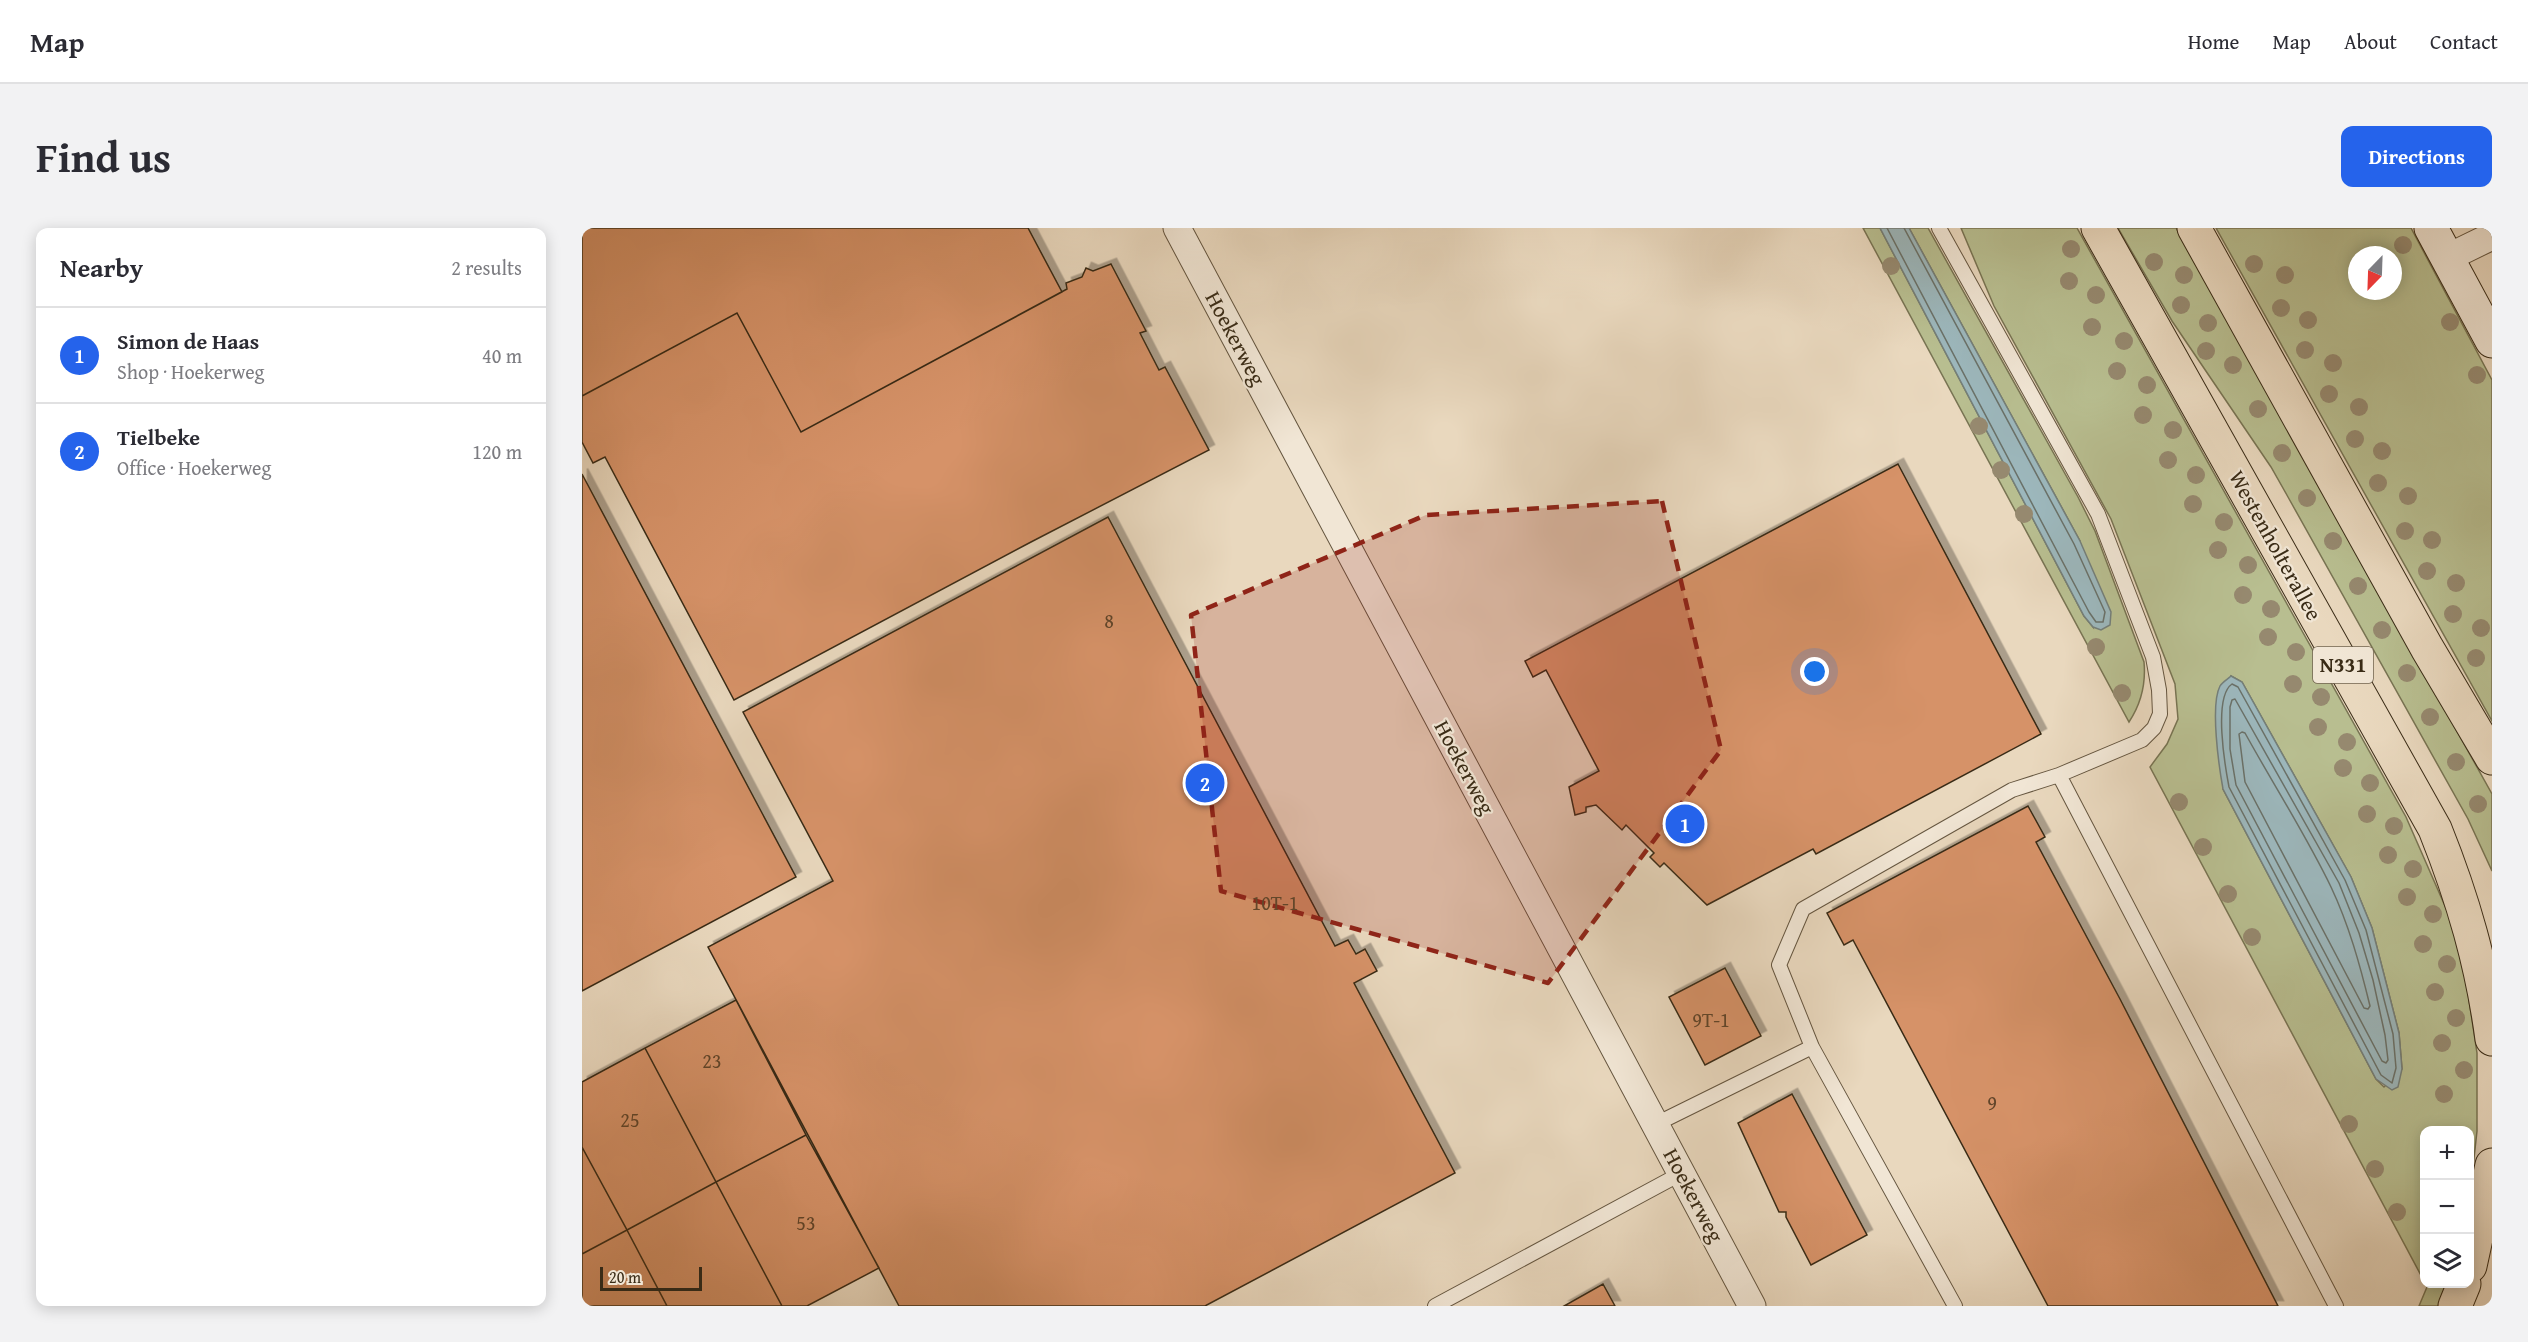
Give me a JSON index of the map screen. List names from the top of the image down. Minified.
{"streets":{"main road":["Westenholterallee","N331"],"street":["Hoekerweg"]},"house_numbers":["8","10T-1","9T-1","23","9","25","53"],"scale_bar":"20 m","north":"bottom left","page":{"header":"Map","nav":["Home","Map","About","Contact"],"title":"Find us","buttons":"Directions","heading":["Nearby","2 results"],"list":[{"mark":"1","name":"Simon de Haas","note":"Shop · Hoekerweg","value":"40 m"},{"mark":"2","name":"Tielbeke","note":"Office · Hoekerweg","value":"120 m"}],"pins":["2","1"],"map_buttons":["+","−"],"scale":"20 m"}}
